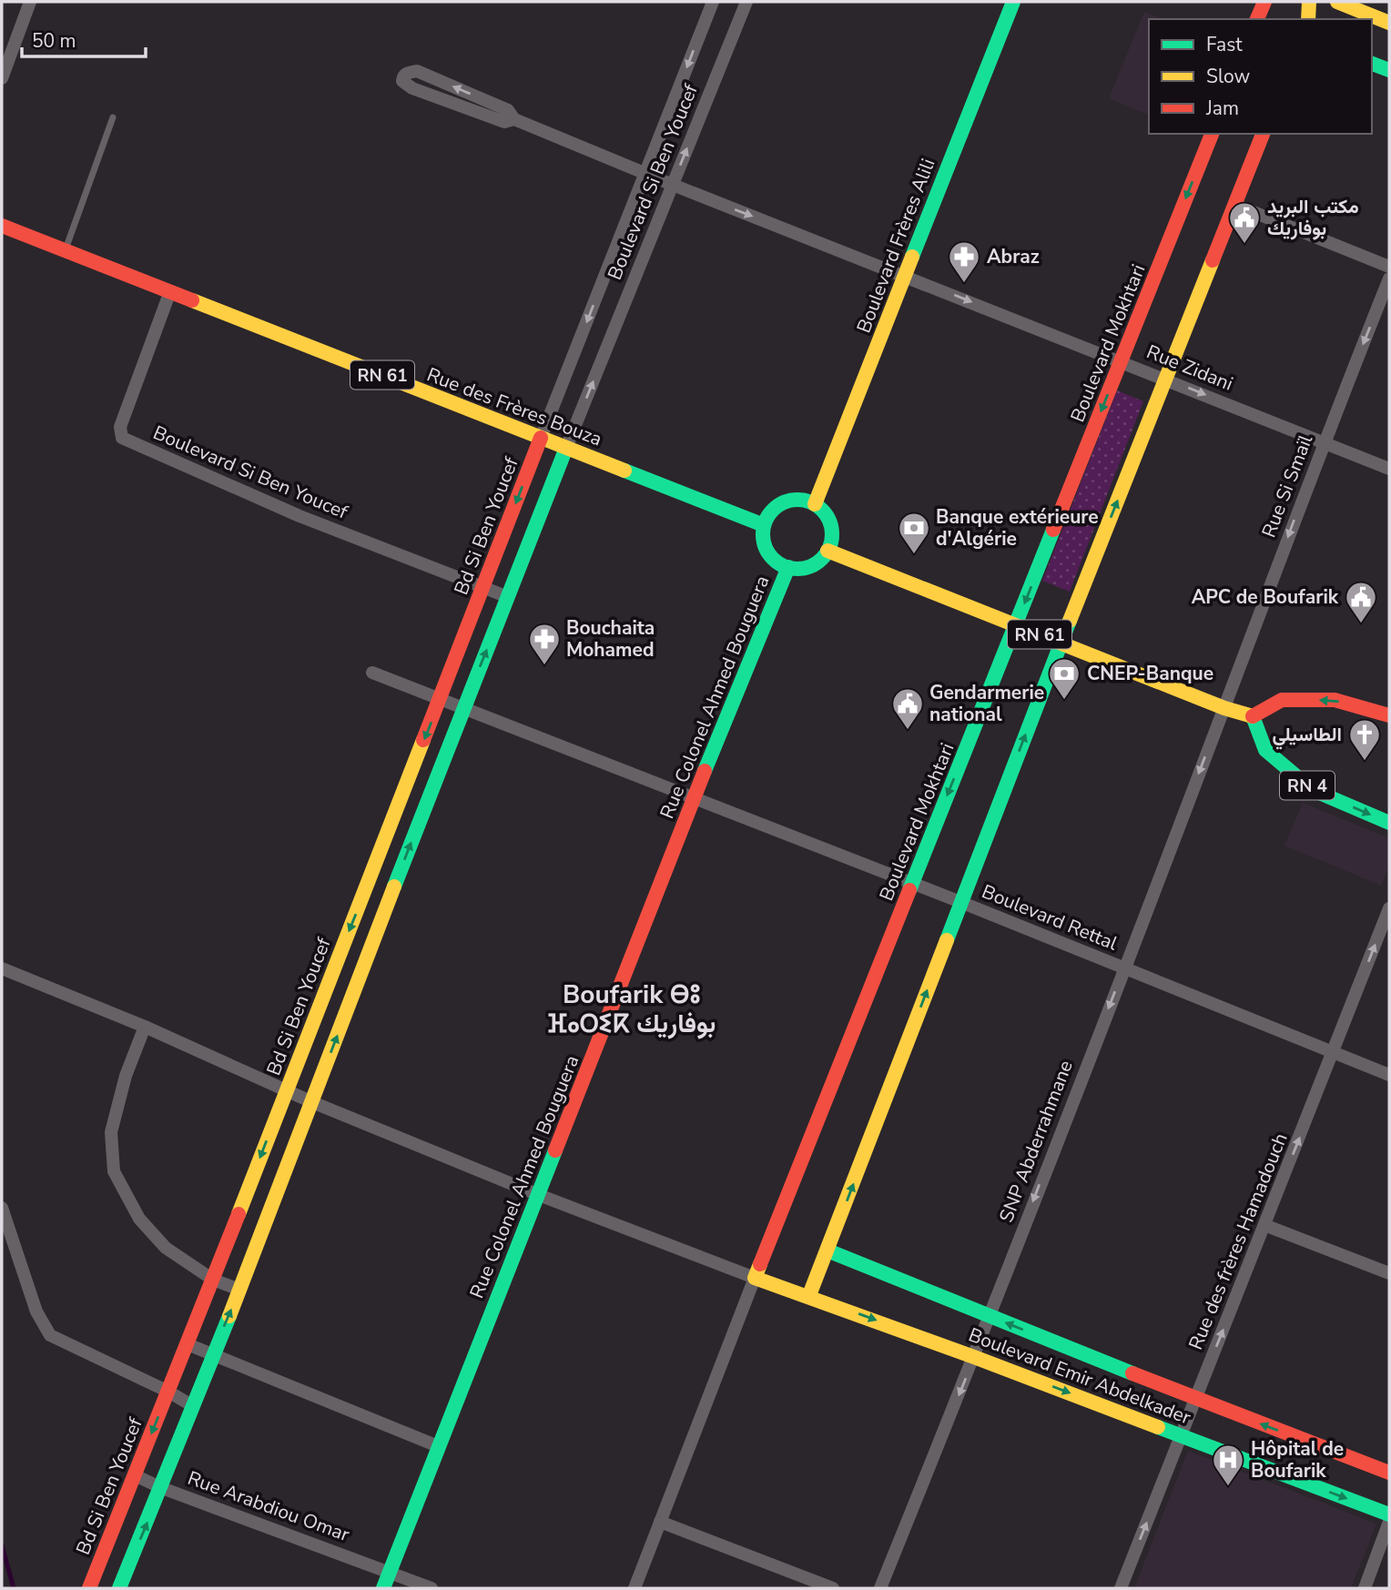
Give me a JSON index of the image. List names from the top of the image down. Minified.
{"streets":{"street":["Boulevard Si Ben Youcef","Boulevard Frères Alili","Boulevard Mokhtari","Rue Zidani","RN 61","Rue des Frères Bouza","Rue Si Smaïl","Bd Si Ben Youcef","Rue Colonel Ahmed Bouguera","RN 4","Boulevard Rettal","SNP Abderrahmane","Rue des frères Hamadouch","Boulevard Emir Abdelkader","Rue Arabdiou Omar"]},"crossings":[["Boulevard Si Ben Youcef","Rue Zidani"],["Boulevard Si Ben Youcef","Rue des Frères Bouza"],["Boulevard Si Ben Youcef","Bd Si Ben Youcef"],["Boulevard Frères Alili","Rue Zidani"],["Boulevard Frères Alili","RN 61"],["Boulevard Frères Alili","Rue des Frères Bouza"],["Boulevard Frères Alili","Rue Colonel Ahmed Bouguera"],["Boulevard Mokhtari","Rue Zidani"],["Boulevard Mokhtari","RN 61"],["Boulevard Mokhtari","Boulevard Rettal"],["Boulevard Mokhtari","Boulevard Emir Abdelkader"],["Rue Zidani","Rue Si Smaïl"],["RN 61","Rue des Frères Bouza"],["RN 61","Rue Si Smaïl"],["RN 61","Rue Colonel Ahmed Bouguera"],["RN 61","RN 4"],["RN 61","SNP Abderrahmane"],["Rue des Frères Bouza","Bd Si Ben Youcef"],["Rue des Frères Bouza","Rue Colonel Ahmed Bouguera"],["Rue Si Smaïl","SNP Abderrahmane"],["Bd Si Ben Youcef","Boulevard Rettal"],["Bd Si Ben Youcef","Rue Arabdiou Omar"],["Rue Colonel Ahmed Bouguera","Boulevard Rettal"],["Rue Colonel Ahmed Bouguera","Rue Arabdiou Omar"],["Boulevard Rettal","SNP Abderrahmane"],["Boulevard Rettal","Rue des frères Hamadouch"],["SNP Abderrahmane","Boulevard Emir Abdelkader"],["Rue des frères Hamadouch","Boulevard Emir Abdelkader"]],"one_way":["Rue Zidani","Rue Si Smaïl","SNP Abderrahmane","Rue des frères Hamadouch"],"districts":["Boufarik ⴱⵓ ⴼⴰⵔⵉⴽ بوفاريك"],"places":{"public building":["مكتب البريد بوفاريك","APC de Boufarik","Gendarmerie national"],"pharmacy":["Abraz","Bouchaita Mohamed"],"bank":["Banque extérieure d'Algérie","CNEP-Banque"],"church":["الطاسيلي"],"hospital":["Hôpital de Boufarik"]},"legend":["Fast","Slow","Jam"],"scale_bar":"50 m"}
